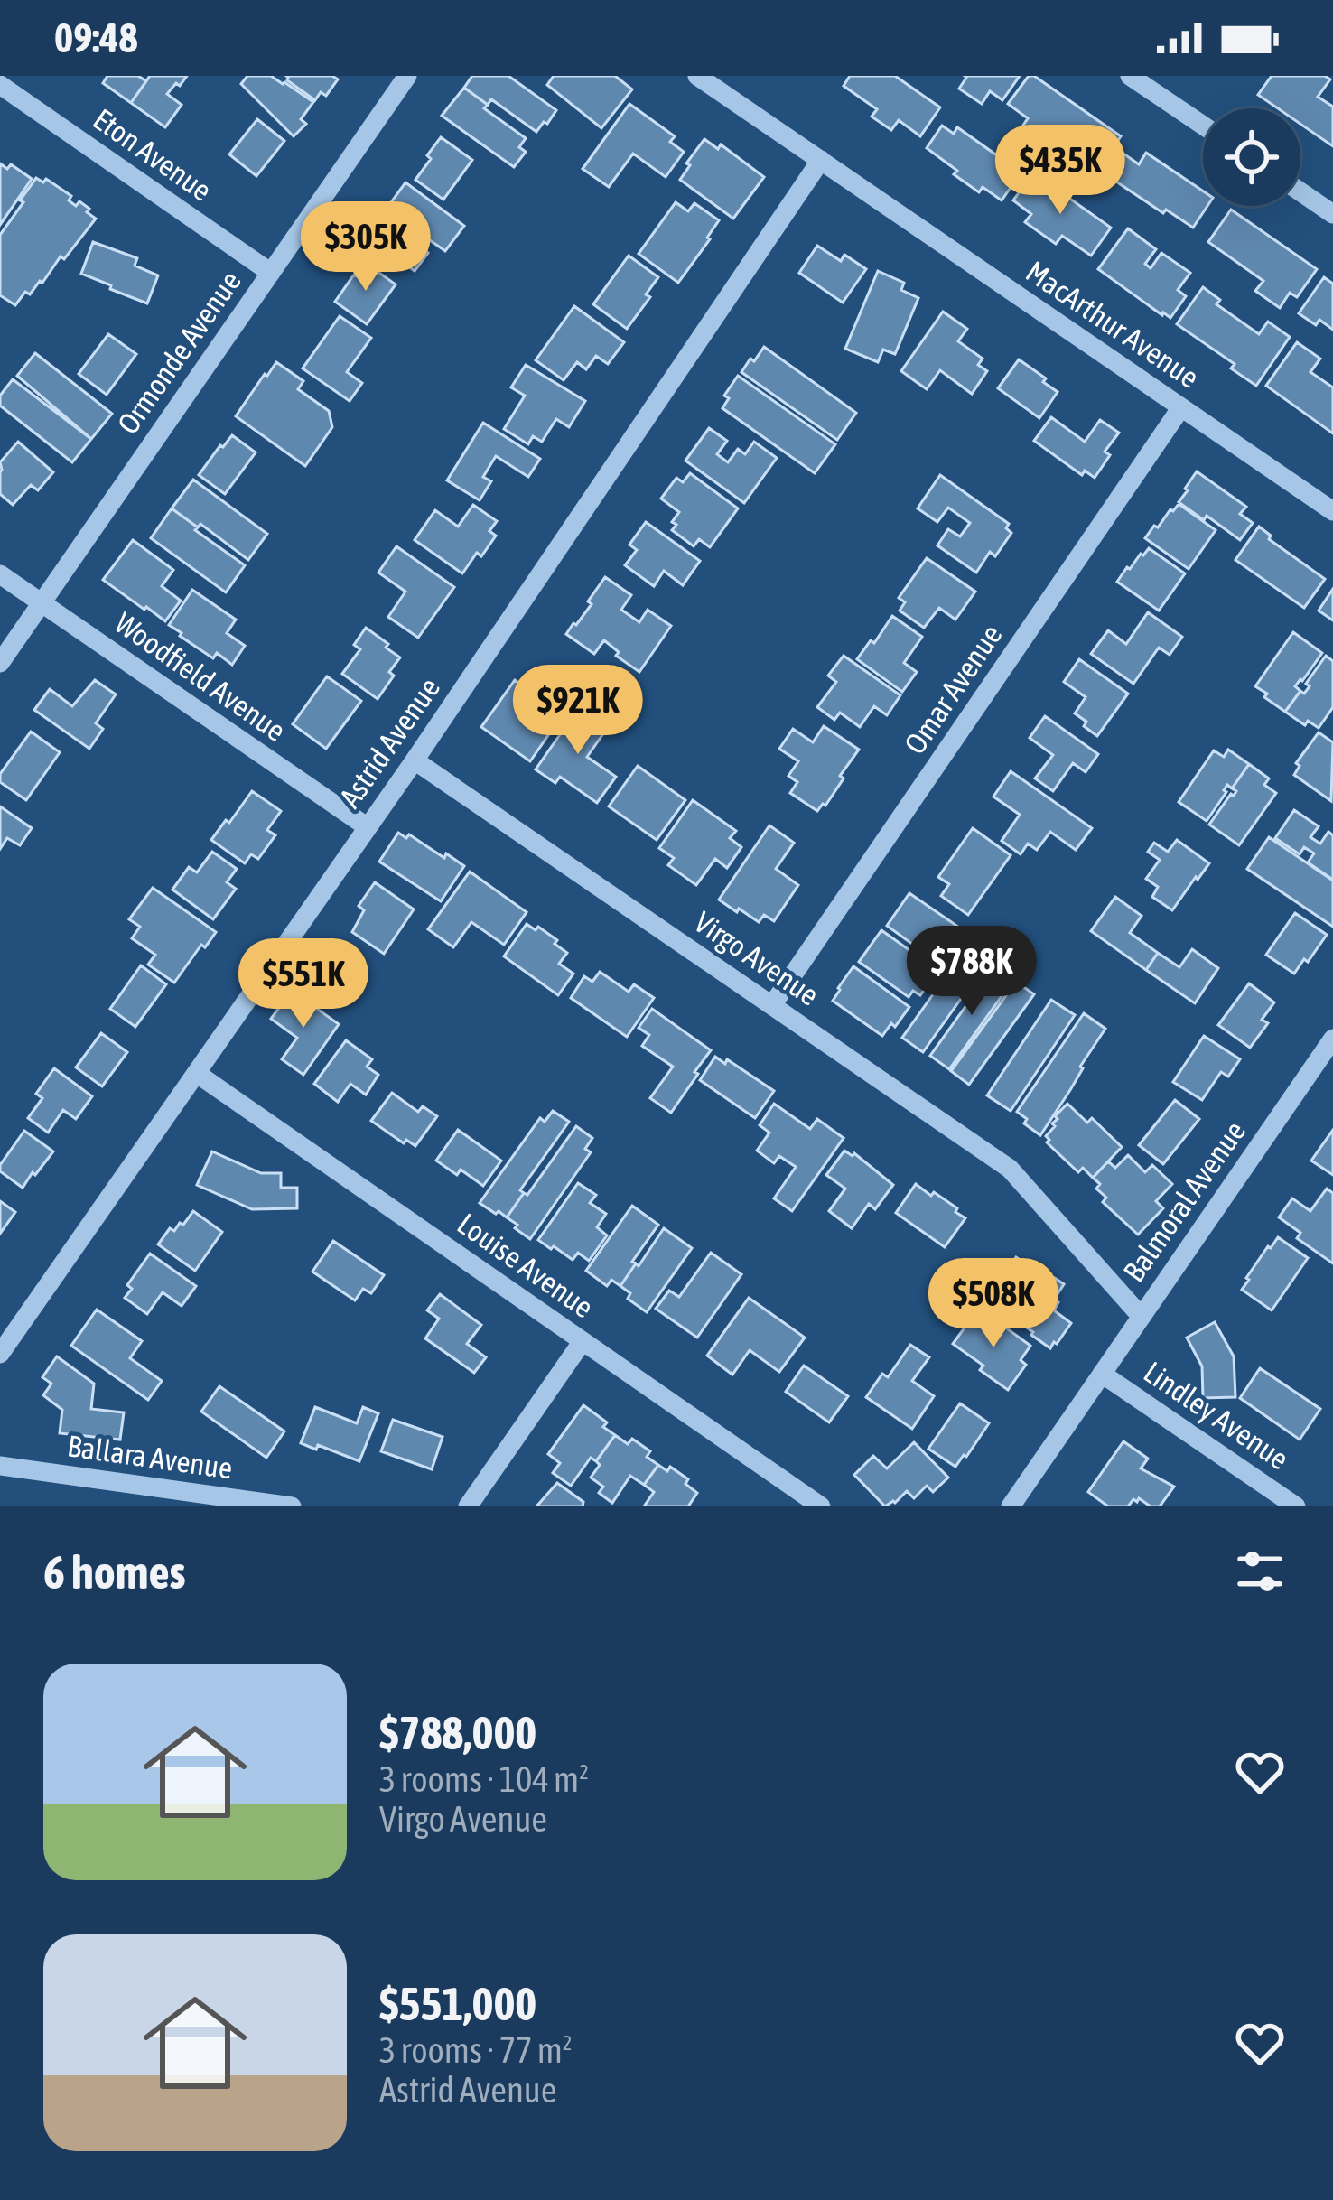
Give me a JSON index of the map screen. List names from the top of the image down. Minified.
{"streets":{"street":["Eton Avenue","MacArthur Avenue","Ormonde Avenue","Woodfield Avenue","Omar Avenue","Astrid Avenue","Virgo Avenue","Balmoral Avenue","Louise Avenue","Lindley Avenue","Ballara Avenue"]},"crossings":[["Eton Avenue","Ormonde Avenue"],["MacArthur Avenue","Omar Avenue"],["MacArthur Avenue","Astrid Avenue"],["Ormonde Avenue","Woodfield Avenue"],["Woodfield Avenue","Astrid Avenue"],["Omar Avenue","Virgo Avenue"],["Astrid Avenue","Virgo Avenue"],["Astrid Avenue","Louise Avenue"],["Virgo Avenue","Balmoral Avenue"],["Balmoral Avenue","Lindley Avenue"]],"page":{"status":"09:48","price":["$435K","$305K","$921K","$788K","$551K","$508K"],"heading":"6 homes","list":[{"name":"$788,000","note":"3 rooms · 104 m² · Virgo Avenue"},{"name":"$551,000","note":"3 rooms · 77 m² · Astrid Avenue"}]}}
